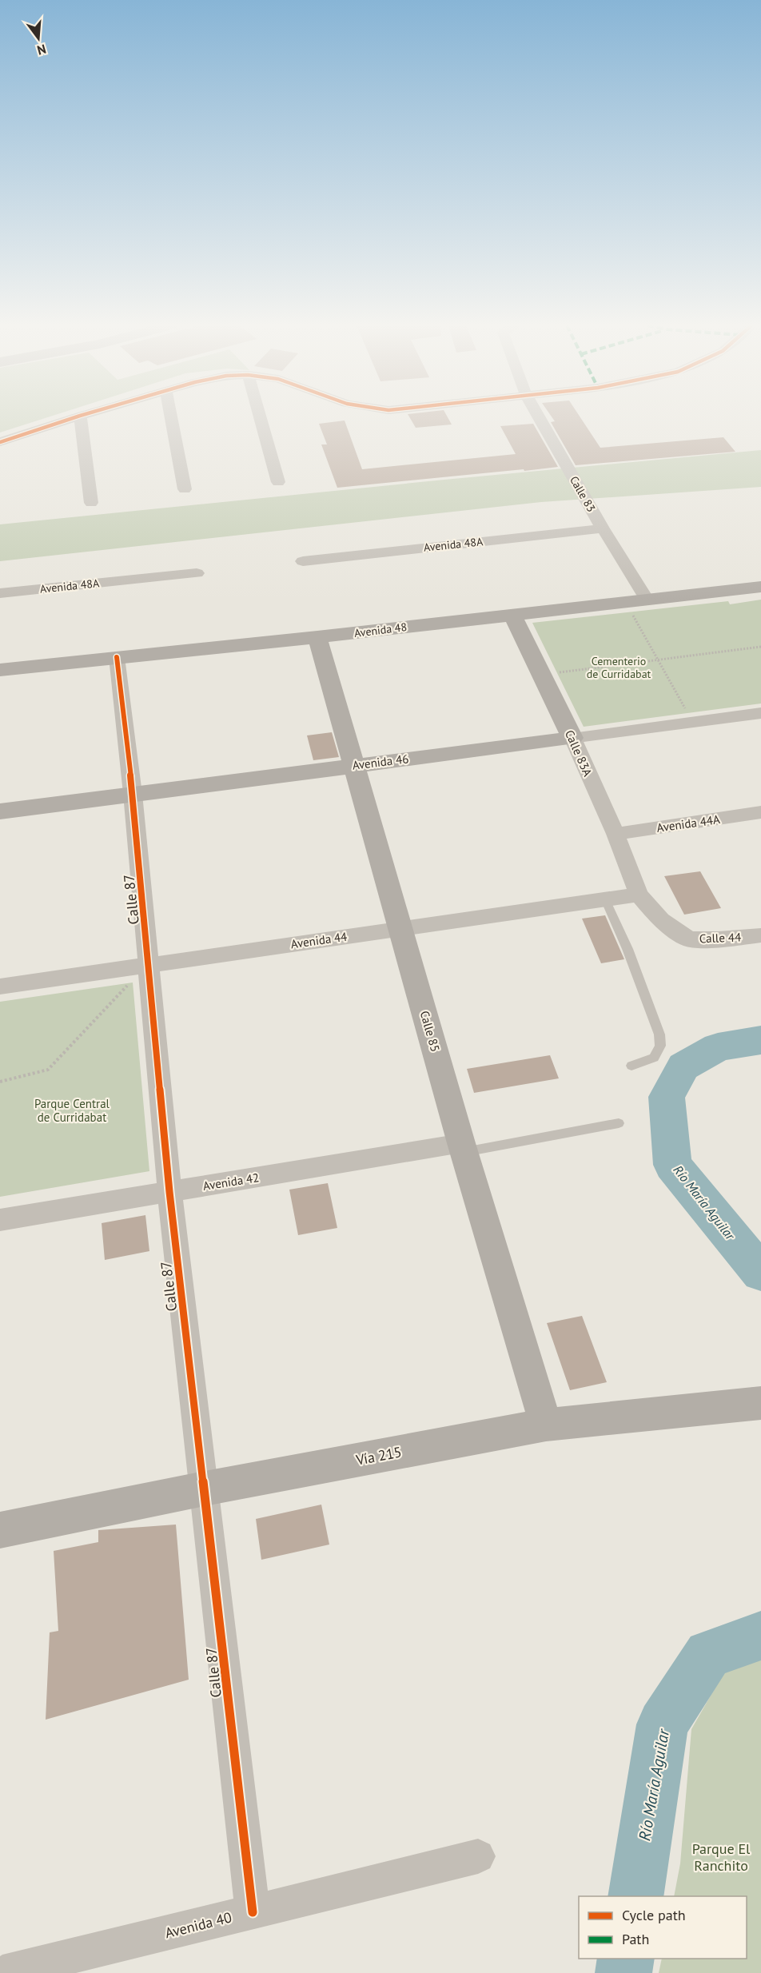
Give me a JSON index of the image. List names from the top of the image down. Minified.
{"streets":{"main road":["Avenida 48","Calle 83A","Avenida 46","Calle 85","Vía 215"],"street":["Calle 83","Avenida 48A","Avenida 44A","Calle 87","Calle 44","Avenida 44","Avenida 42","Avenida 40"]},"crossings":[["Calle 83","Avenida 48A"],["Calle 83","Avenida 48"],["Avenida 48","Calle 83A"],["Avenida 48","Calle 87"],["Avenida 48","Calle 85"],["Calle 83A","Avenida 46"],["Calle 83A","Avenida 44A"],["Calle 83A","Calle 44"],["Calle 83A","Avenida 44"],["Avenida 46","Calle 87"],["Avenida 46","Calle 85"],["Calle 87","Avenida 44"],["Calle 87","Avenida 42"],["Calle 87","Vía 215"],["Calle 87","Avenida 40"],["Calle 44","Avenida 44"],["Avenida 44","Calle 85"],["Calle 85","Avenida 42"],["Calle 85","Vía 215"]],"water":["Río María Aguilar"],"parks":["Cementerio de Curridabat","Parque Central de Curridabat","Parque El Ranchito"],"legend":["Cycle path","Path"],"north":"bottom"}
